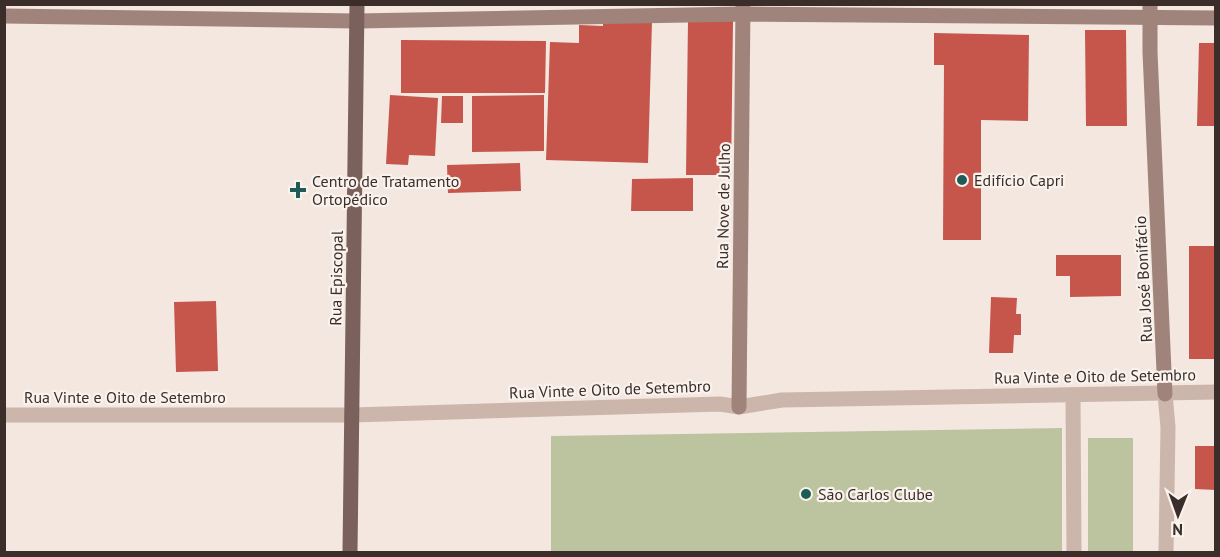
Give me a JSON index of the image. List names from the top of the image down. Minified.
{"streets":{"main road":["Rua Nove de Julho","Rua Episcopal","Rua José Bonifácio"],"street":["Rua Vinte e Oito de Setembro"]},"crossings":[["Rua Nove de Julho","Rua Vinte e Oito de Setembro"],["Rua Episcopal","Rua Vinte e Oito de Setembro"],["Rua José Bonifácio","Rua Vinte e Oito de Setembro"]],"places":{"other":["Edifício Capri","São Carlos Clube"],"health":["Centro de Tratamento Ortopédico"]},"north":"bottom"}
